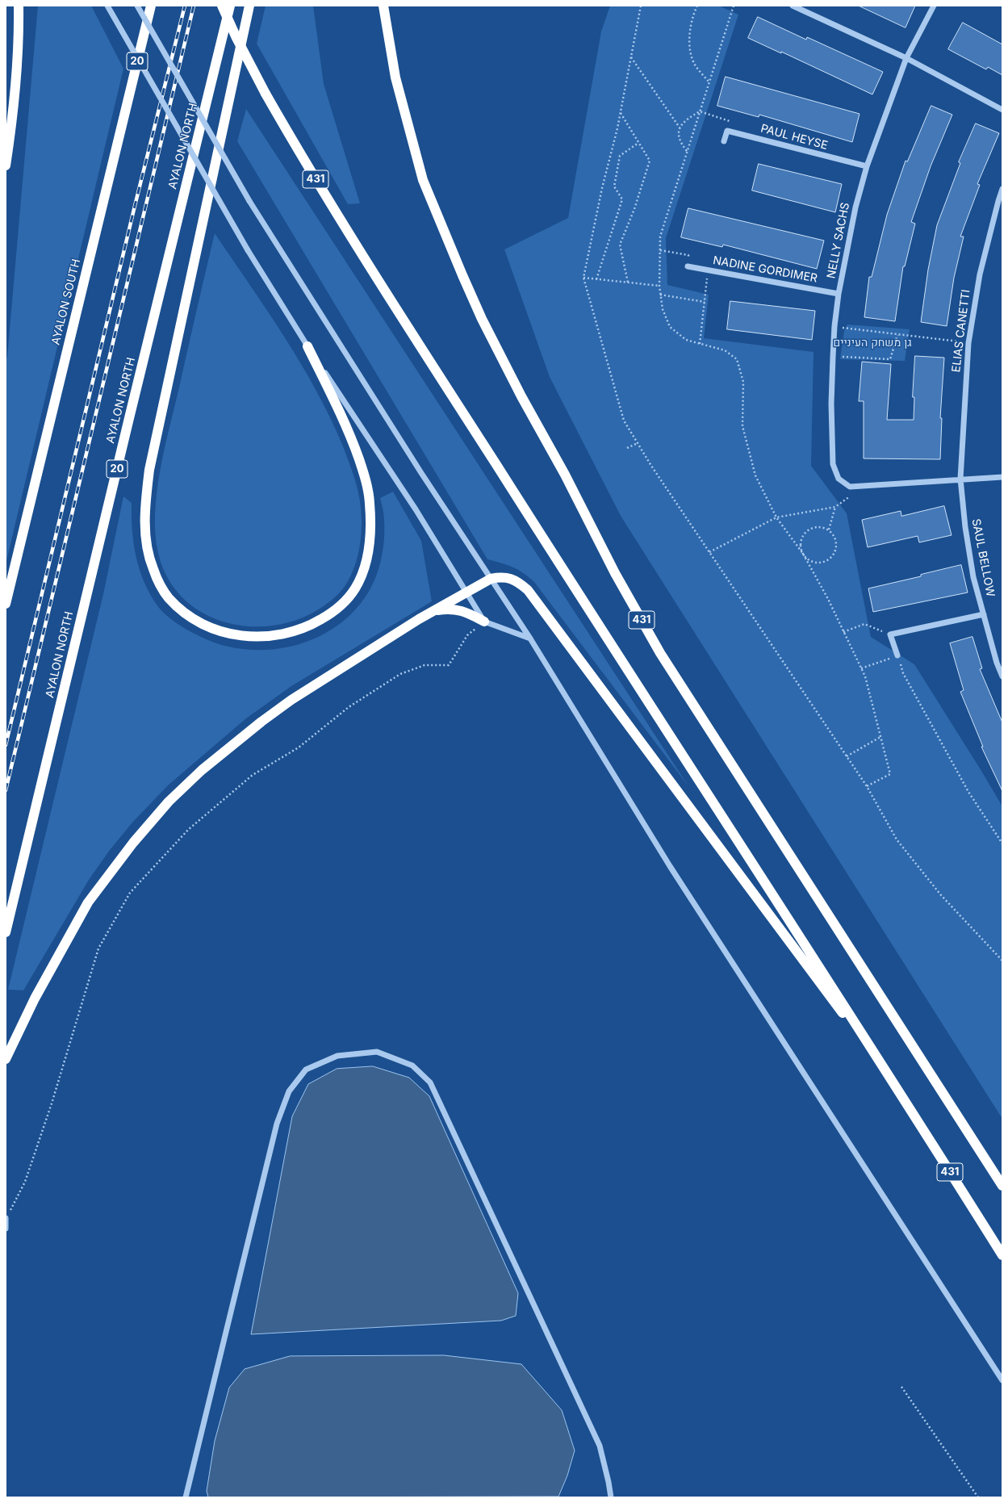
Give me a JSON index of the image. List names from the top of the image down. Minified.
{"streets":{"highway":["20","AYALON NORTH","431","AYALON SOUTH"],"street":["PAUL HEYSE","NELLY SACHS","NADINE GORDIMER","ELIAS CANETTI","SAUL BELLOW"]},"crossings":[["PAUL HEYSE","NELLY SACHS"],["NELLY SACHS","NADINE GORDIMER"],["ELIAS CANETTI","SAUL BELLOW"]],"parks":["גן משחק העיניים"]}
